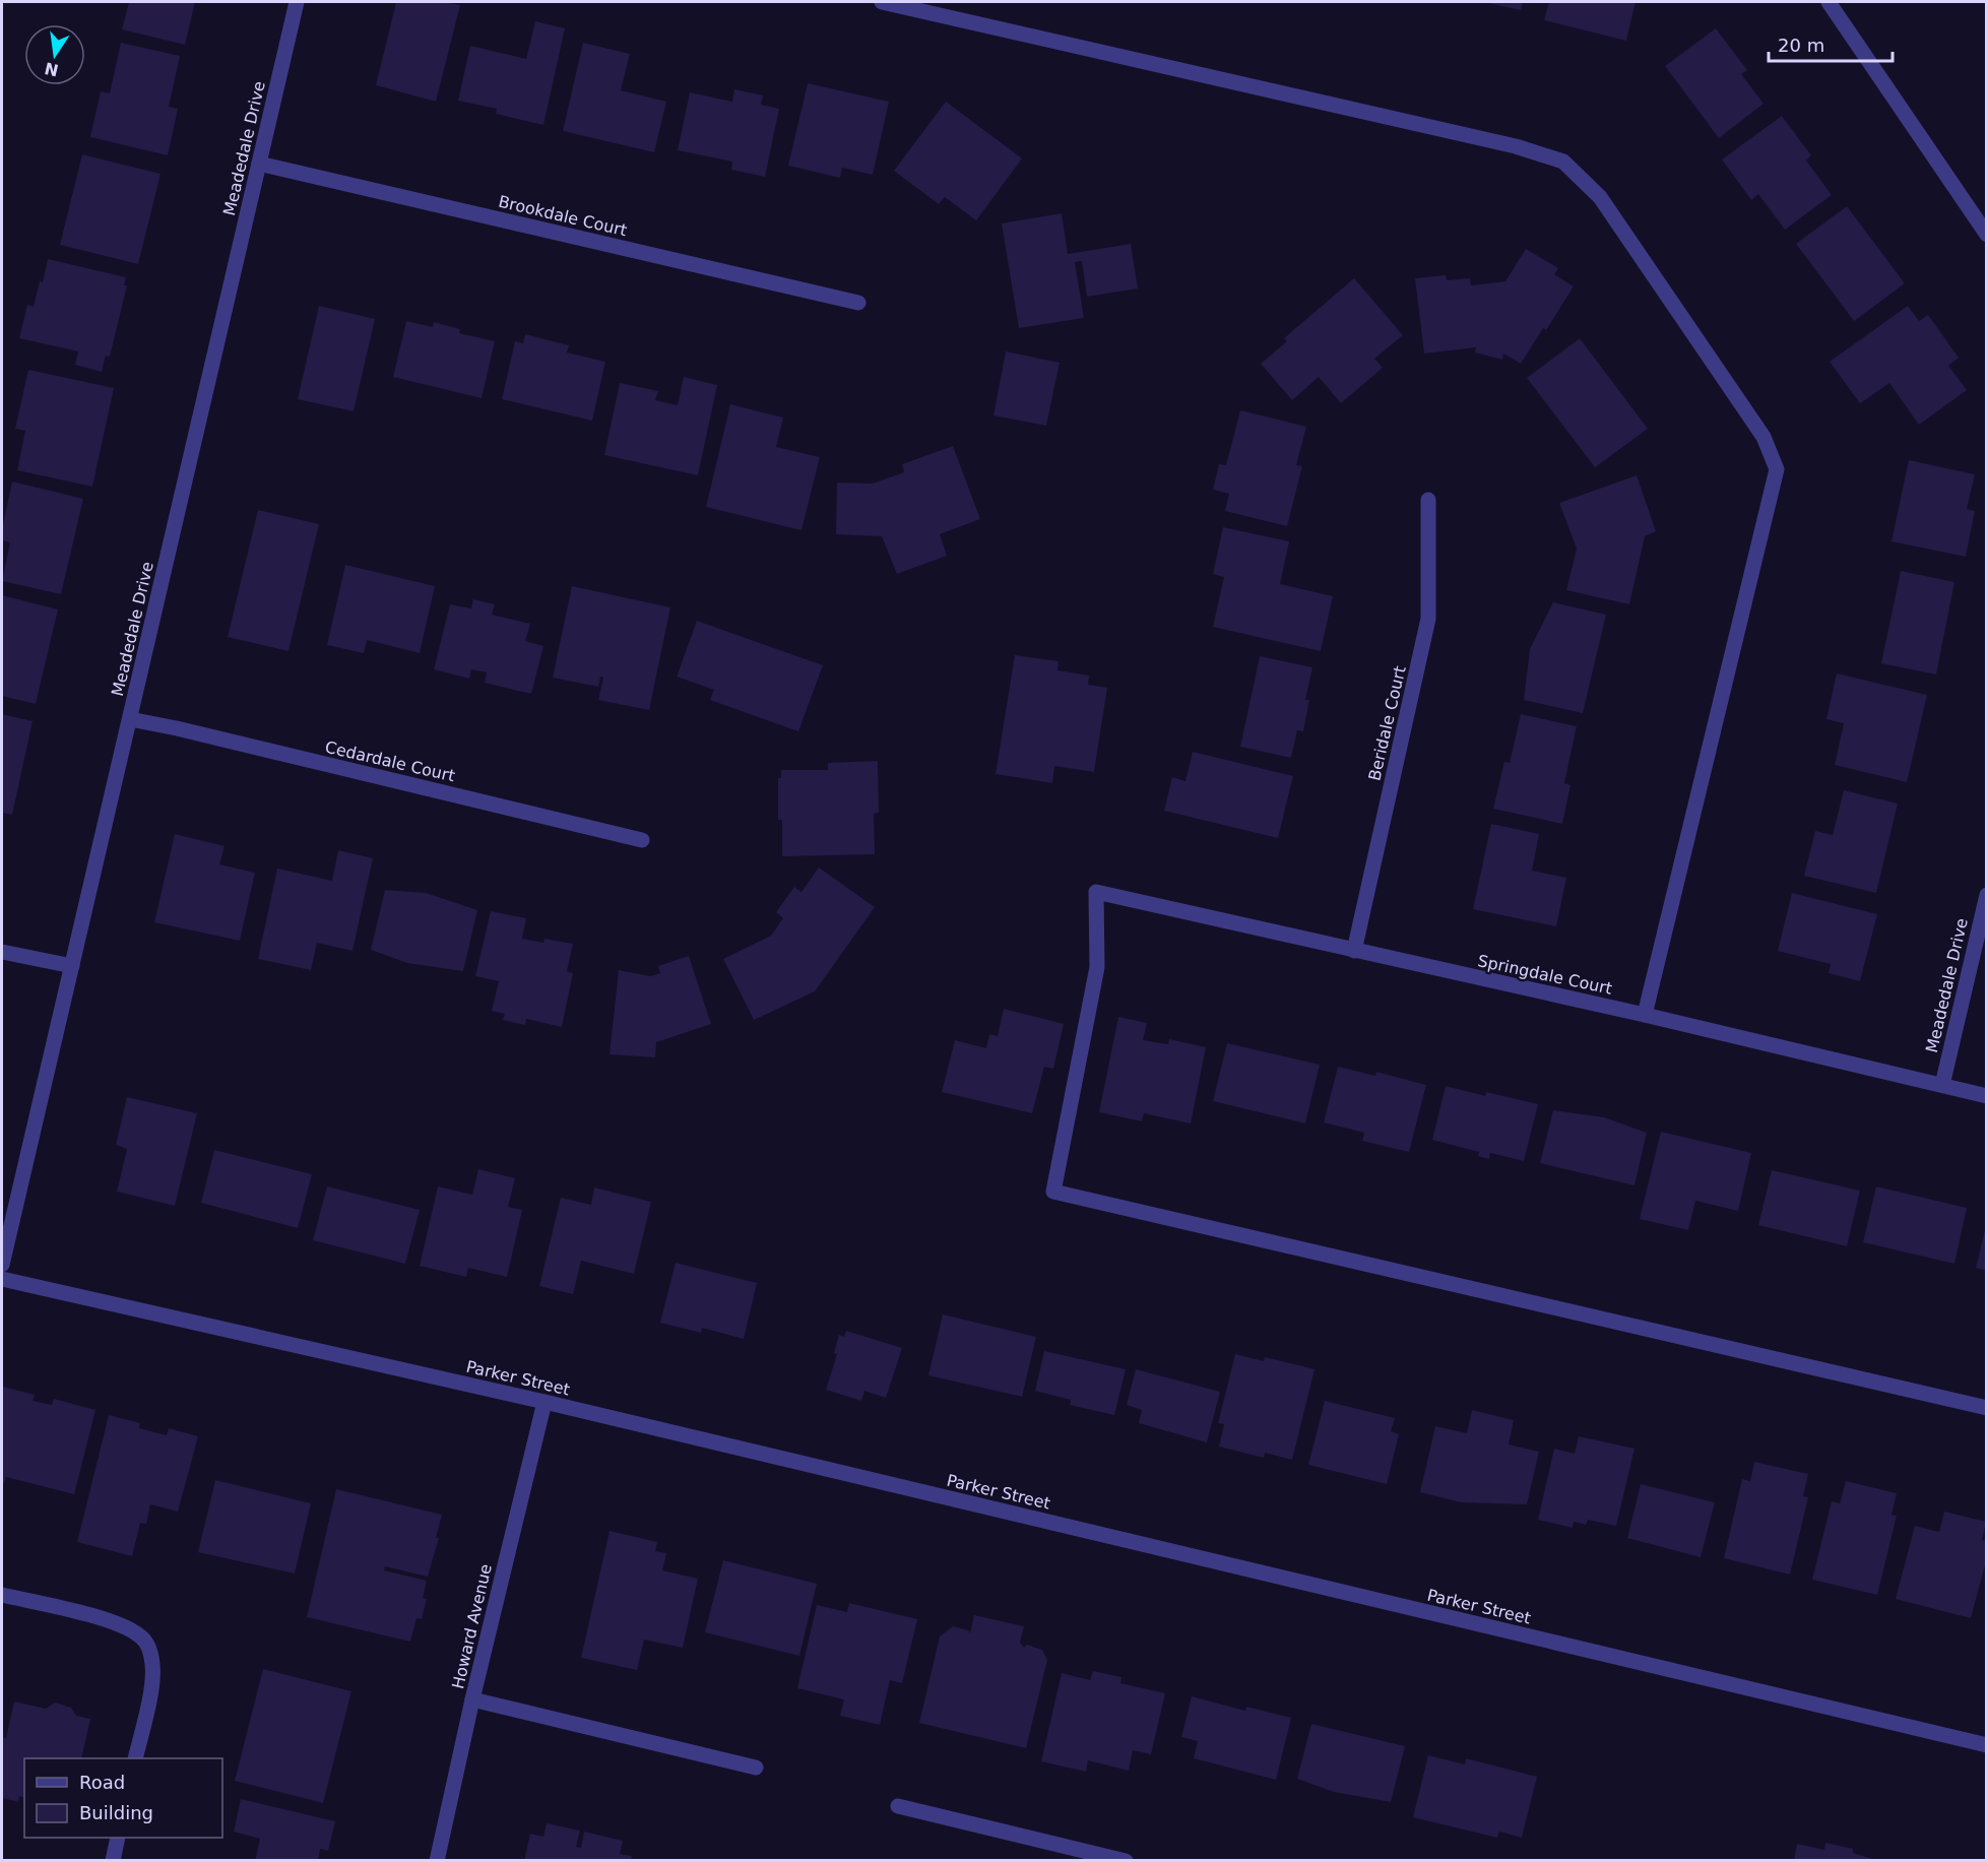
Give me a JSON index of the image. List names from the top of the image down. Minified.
{"streets":{"street":["Meadedale Drive","Brookdale Court","Beridale Court","Cedardale Court","Springdale Court","Parker Street","Howard Avenue"]},"crossings":[["Meadedale Drive","Brookdale Court"],["Meadedale Drive","Cedardale Court"],["Meadedale Drive","Springdale Court"],["Beridale Court","Springdale Court"],["Parker Street","Howard Avenue"]],"legend":["Road","Building"],"scale_bar":"20 m","north":"bottom"}
